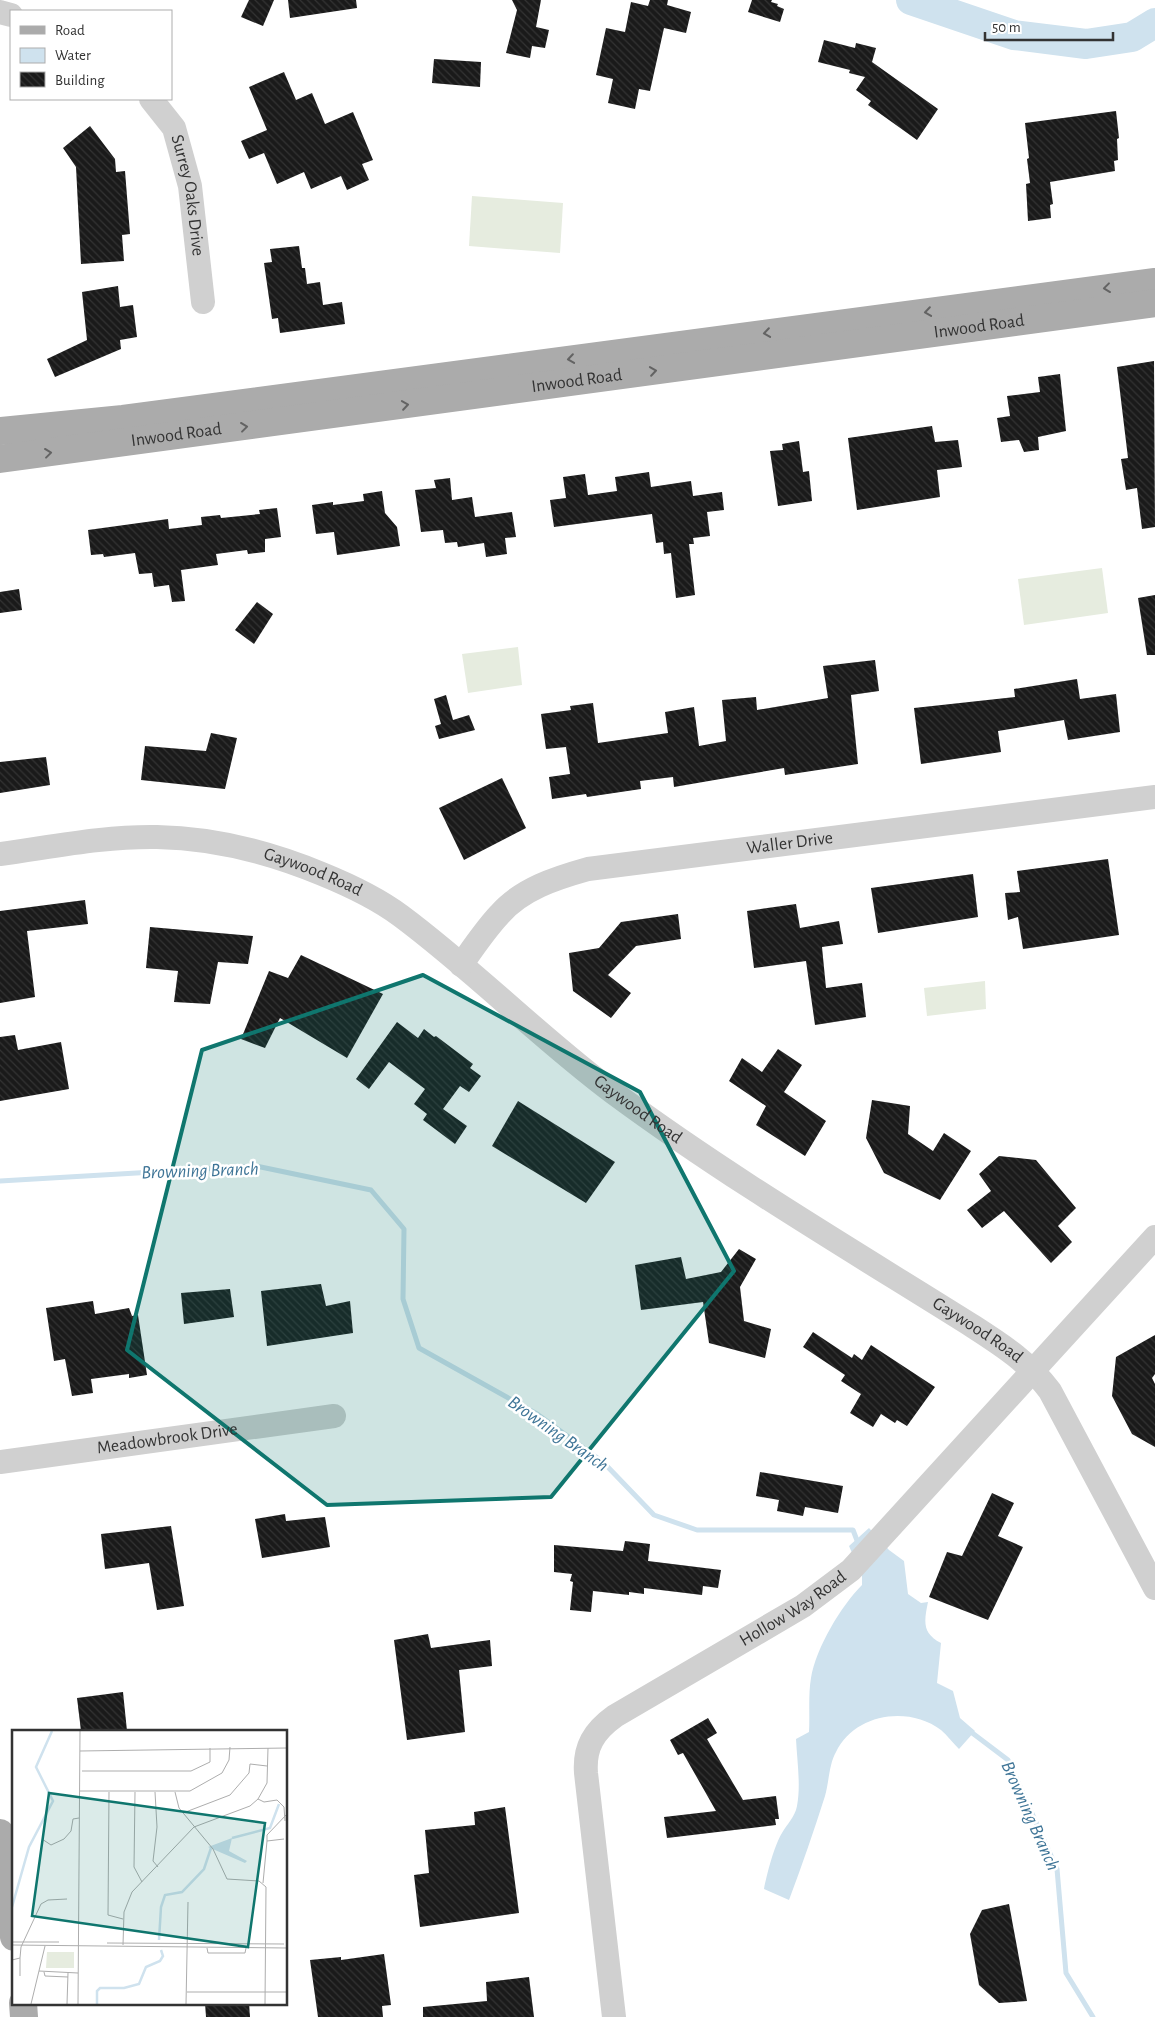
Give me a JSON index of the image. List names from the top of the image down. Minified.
{"streets":{"main road":["Inwood Road"],"street":["Surrey Oaks Drive","Waller Drive","Gaywood Road","Meadowbrook Drive","Hollow Way Road"]},"crossings":[["Waller Drive","Gaywood Road"],["Gaywood Road","Hollow Way Road"]],"water":["Browning Branch"],"legend":["Road","Water","Building"],"scale_bar":"50 m"}
